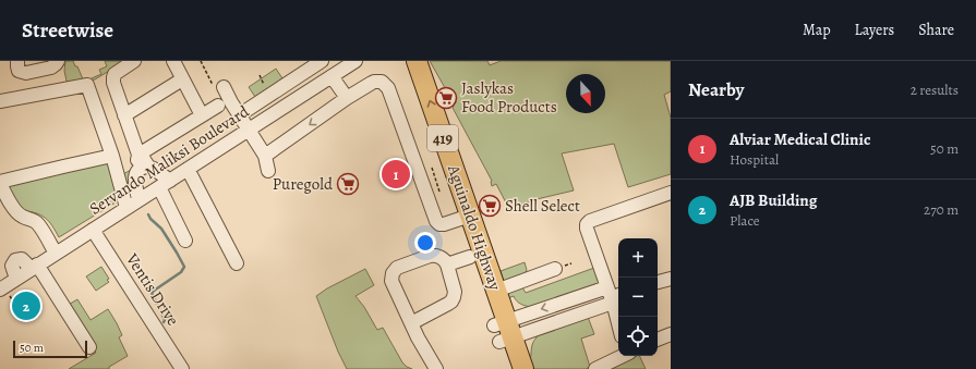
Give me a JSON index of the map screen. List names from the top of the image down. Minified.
{"streets":{"highway":["419","Aguinaldo Highway"],"street":["Servando Maliksi Boulevard","Ventis Drive"]},"crossings":[["Servando Maliksi Boulevard","Ventis Drive"]],"places":{"supermarket":["Jaslykas Food Products","Puregold","Shell Select"]},"scale_bar":"50 m","north":"bottom","page":{"header":"Streetwise","nav":["Map","Layers","Share"],"heading":["Nearby","2 results"],"list":[{"mark":"1","name":"Alviar Medical Clinic","note":"Hospital","value":"50 m"},{"mark":"2","name":"AJB Building","note":"Place","value":"270 m"}],"pins":["1","2"],"map_buttons":["+","−"],"scale":"50 m"}}
